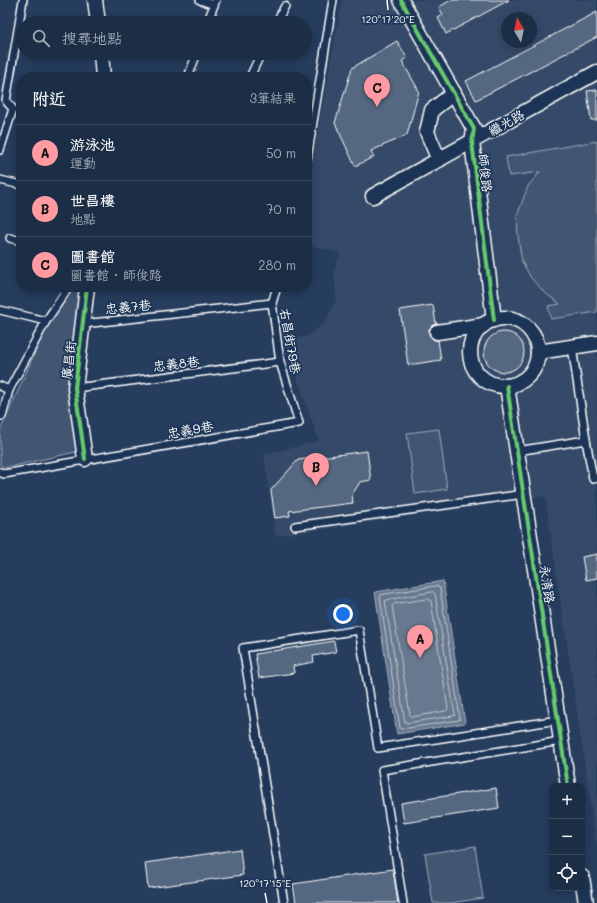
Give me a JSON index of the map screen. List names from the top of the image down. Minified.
{"streets":{"street":["繼光路","師俊路","廣昌街","永清路"],"lane":["忠義7巷","右昌街79巷","忠義8巷","忠義9巷"]},"crossings":[["繼光路","師俊路"],["師俊路","永清路"],["忠義7巷","右昌街79巷"],["忠義7巷","廣昌街"],["右昌街79巷","忠義8巷"],["右昌街79巷","忠義9巷"],["廣昌街","忠義8巷"],["廣昌街","忠義9巷"]],"north":"top","page":{"search":"搜尋地點","heading":["附近","3筆結果"],"pins":["C","B","A"],"list":[{"mark":"A","name":"游泳池","note":"運動","value":"50 m"},{"mark":"B","name":"世昌樓","note":"地點","value":"70 m"},{"mark":"C","name":"圖書館","note":"圖書館 · 師俊路","value":"280 m"}],"map_buttons":["+","−"]},"coordinates":["120°17'20\"E","120°17'15\"E"]}
